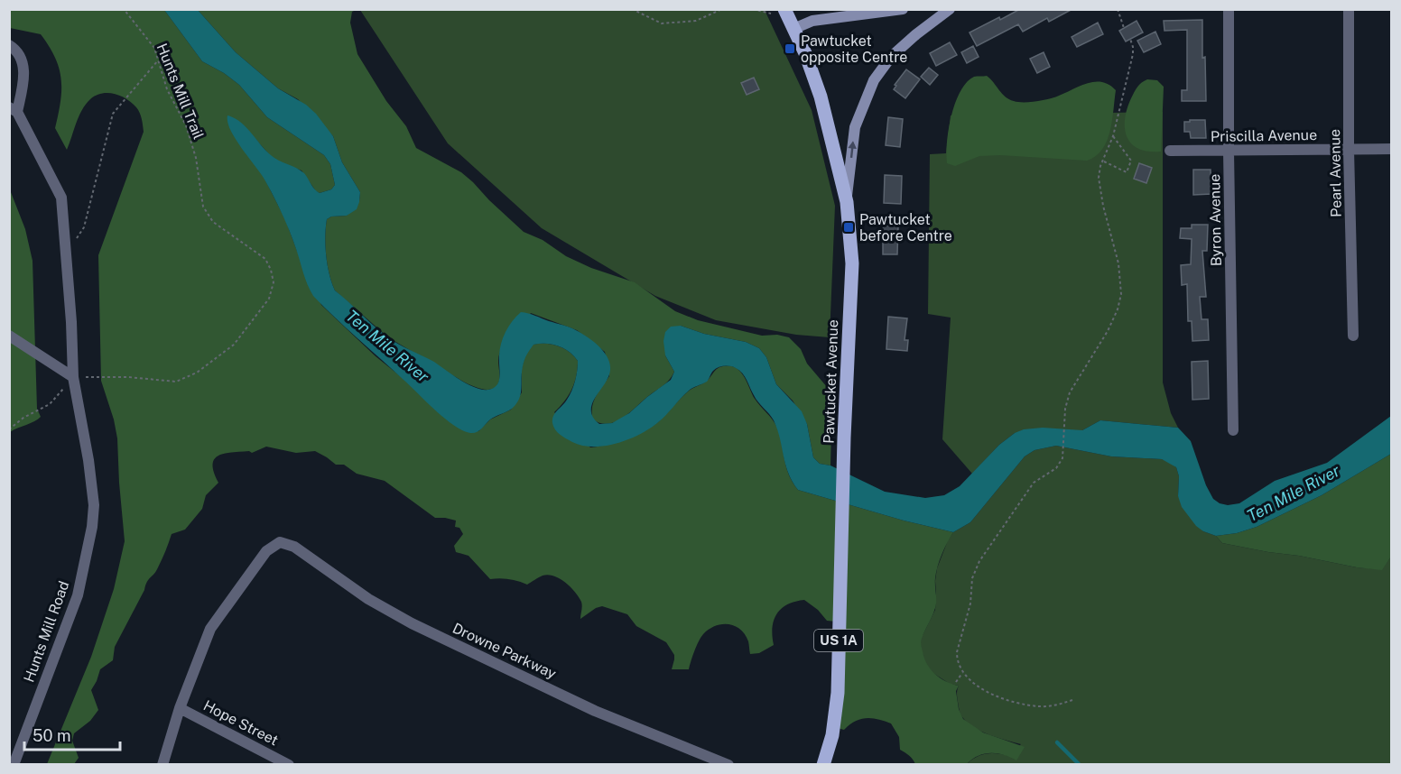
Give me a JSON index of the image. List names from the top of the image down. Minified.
{"streets":{"main road":["Pawtucket Avenue","US 1A"],"street":["Priscilla Avenue","Pearl Avenue","Byron Avenue","Hunts Mill Road","Drowne Parkway","Hope Street"],"path":["Hunts Mill Trail"]},"crossings":[["Hunts Mill Trail","Hunts Mill Road"],["Priscilla Avenue","Pearl Avenue"],["Priscilla Avenue","Byron Avenue"],["Drowne Parkway","Hope Street"]],"water":["Ten Mile River"],"places":{"transit":["Pawtucket opposite Centre","Pawtucket before Centre"]},"scale_bar":"50 m"}
